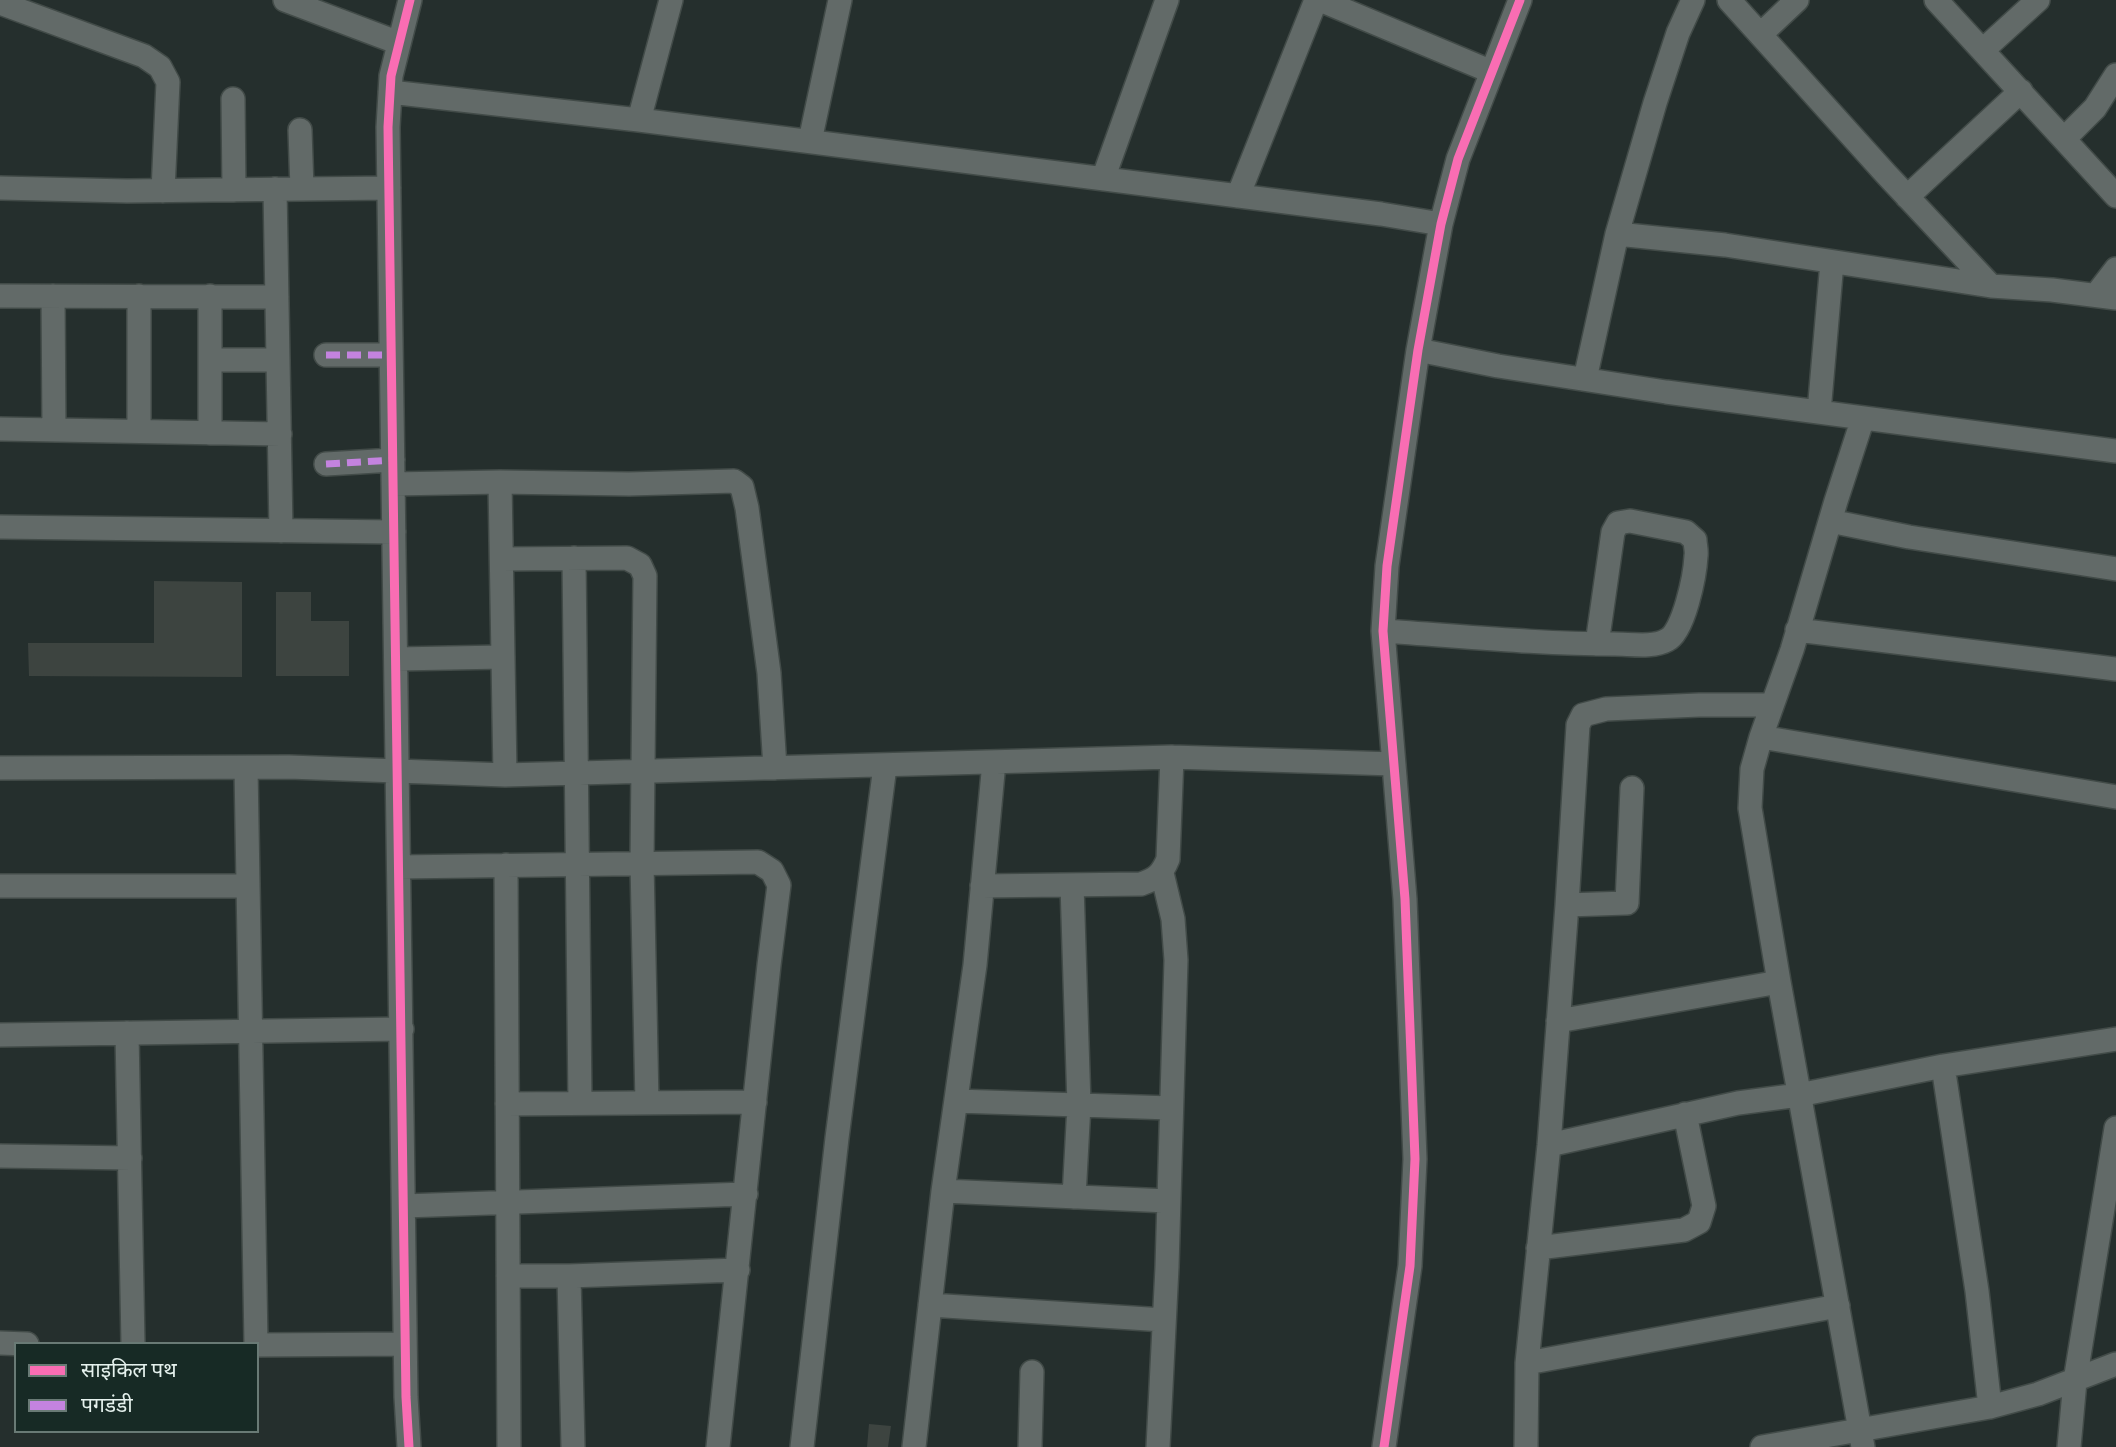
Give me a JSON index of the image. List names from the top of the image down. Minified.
{"legend":["साइकिल पथ","पगडंडी"]}
